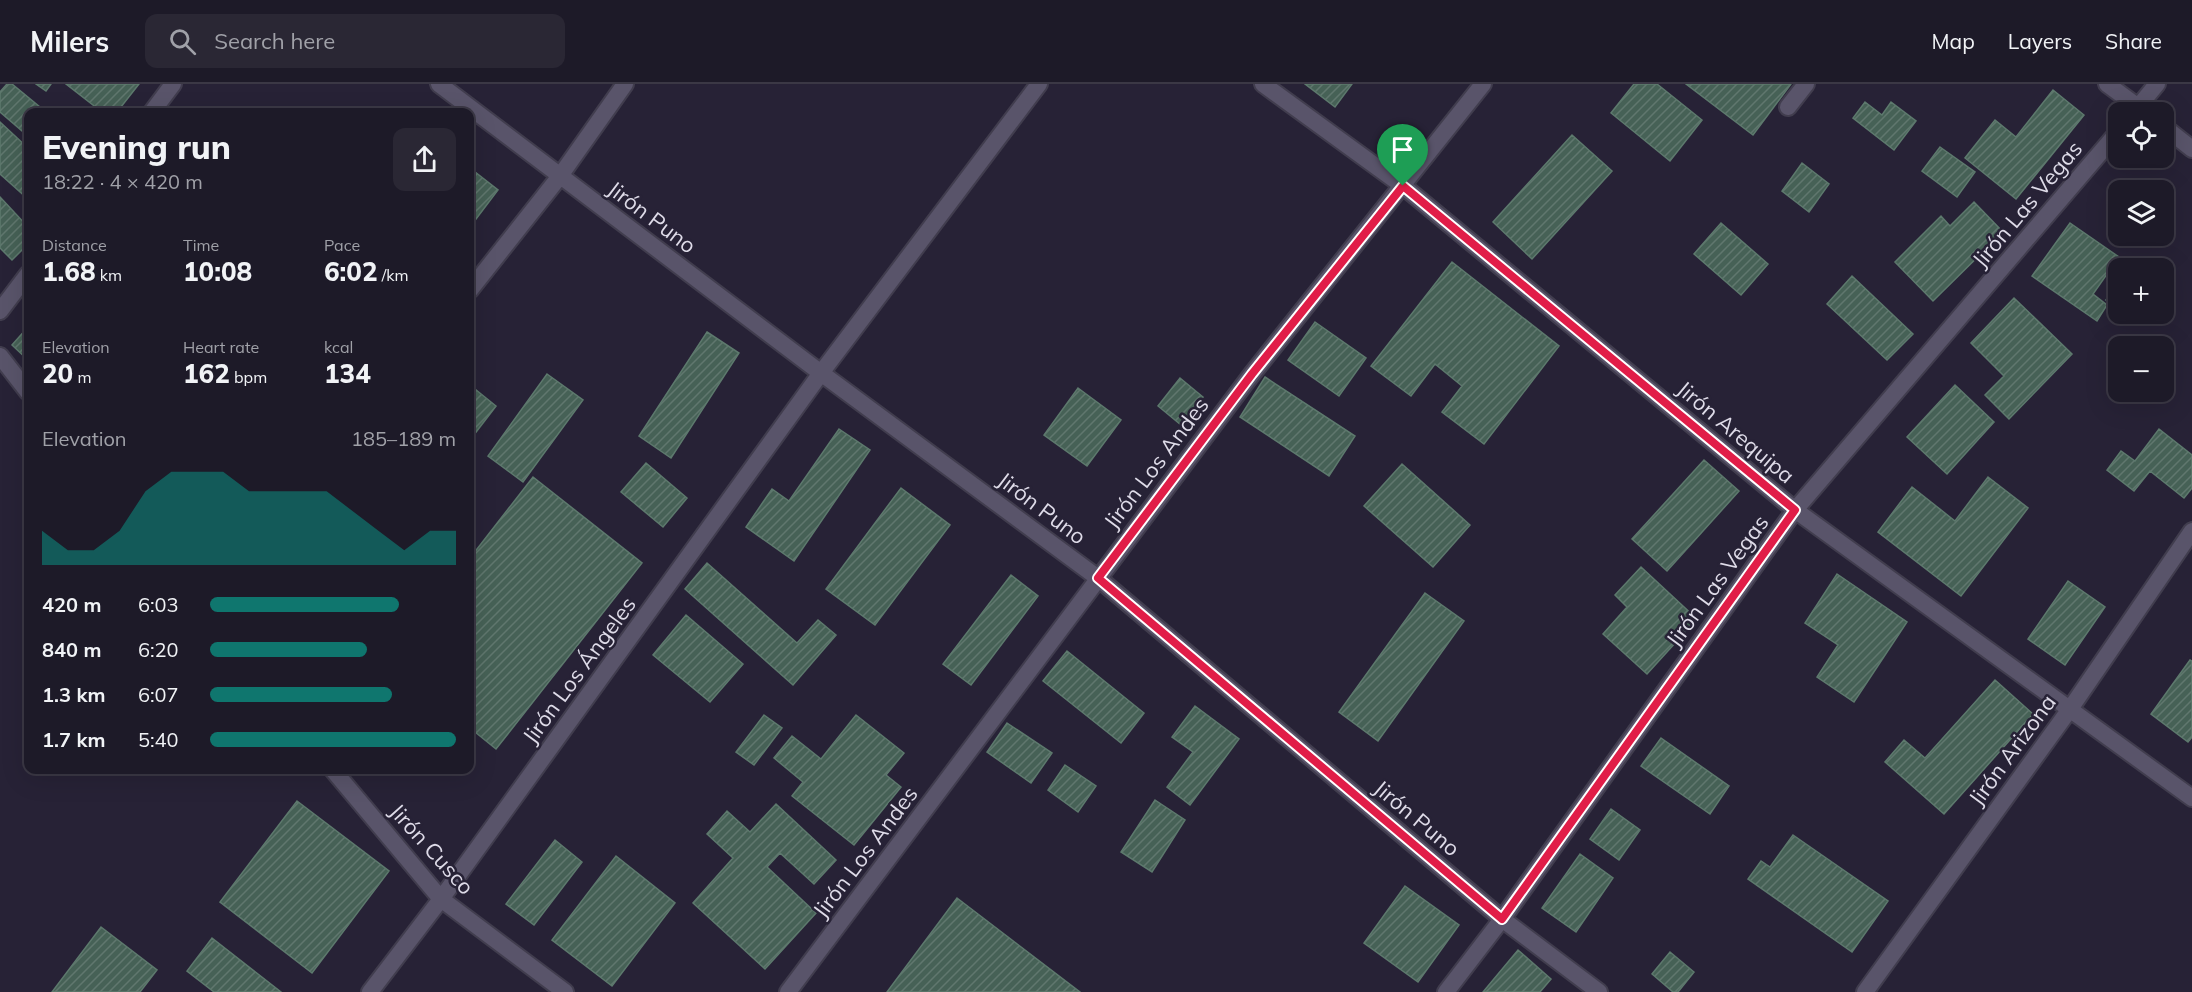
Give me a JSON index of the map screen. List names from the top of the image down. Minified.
{"streets":{"street":["Jirón Las Vegas","Jirón Puno","Jirón Arequipa","Jirón Los Andes","Jirón Los Ángeles","Jirón Arizona","Jirón Cusco"]},"crossings":[["Jirón Las Vegas","Jirón Puno"],["Jirón Las Vegas","Jirón Arequipa"],["Jirón Puno","Jirón Los Andes"],["Jirón Puno","Jirón Los Ángeles"],["Jirón Arequipa","Jirón Los Andes"],["Jirón Arequipa","Jirón Arizona"],["Jirón Los Ángeles","Jirón Cusco"]],"page":{"header":"Milers","search":"Search here","nav":["Map","Layers","Share"],"map_buttons":["+","−"],"heading":["Evening run","18:22 · 4 × 420 m"],"stats":[["Distance","1.68 km"],["Time","10:08"],["Pace","6:02 /km"],["Elevation","20 m"],["Heart rate","162 bpm"],["kcal","134"]],"chart":["Elevation","185–189 m"],"list":[{"name":"420 m","note":"6:03"},{"name":"840 m","note":"6:20"},{"name":"1.3 km","note":"6:07"},{"name":"1.7 km","note":"5:40"}]}}
